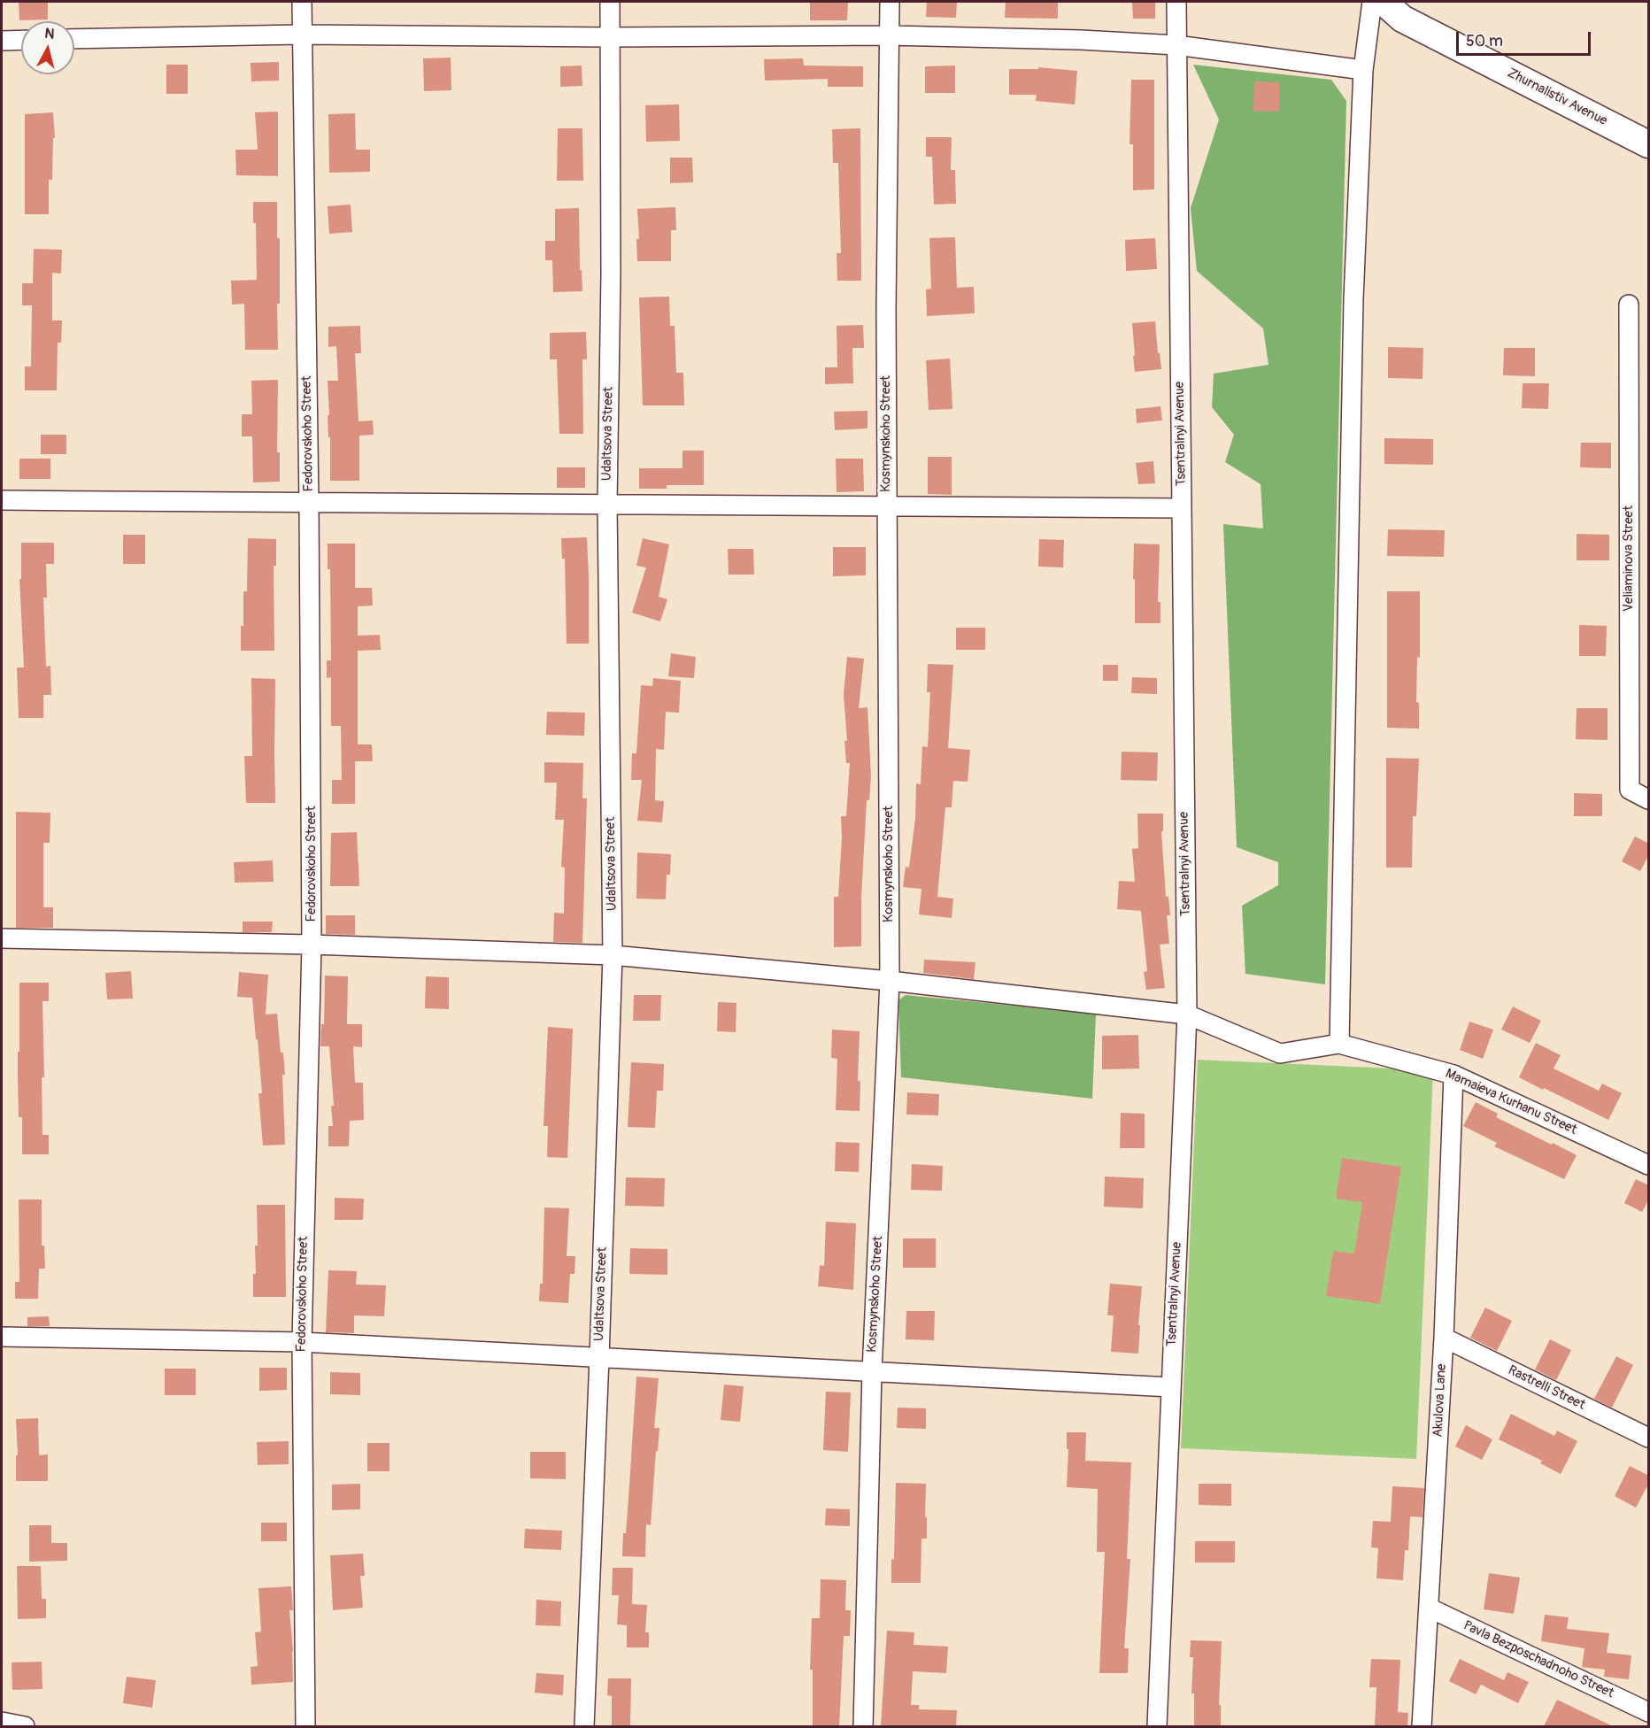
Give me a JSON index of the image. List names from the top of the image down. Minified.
{"streets":{"main road":["Zhurnalistiv Avenue"],"street":["Fedorovskoho Street","Udaltsova Street","Kosmynskoho Street","Tsentralnyi Avenue","Veliaminova Street","Mamaieva Kurhanu Street","Rastrelli Street","Akulova Lane","Pavla Bezposchadnoho Street"]},"crossings":[["Fedorovskoho Street","Mamaieva Kurhanu Street"],["Udaltsova Street","Mamaieva Kurhanu Street"],["Kosmynskoho Street","Mamaieva Kurhanu Street"],["Tsentralnyi Avenue","Mamaieva Kurhanu Street"],["Mamaieva Kurhanu Street","Akulova Lane"],["Rastrelli Street","Akulova Lane"],["Akulova Lane","Pavla Bezposchadnoho Street"]],"scale_bar":"50 m","north":"top"}
